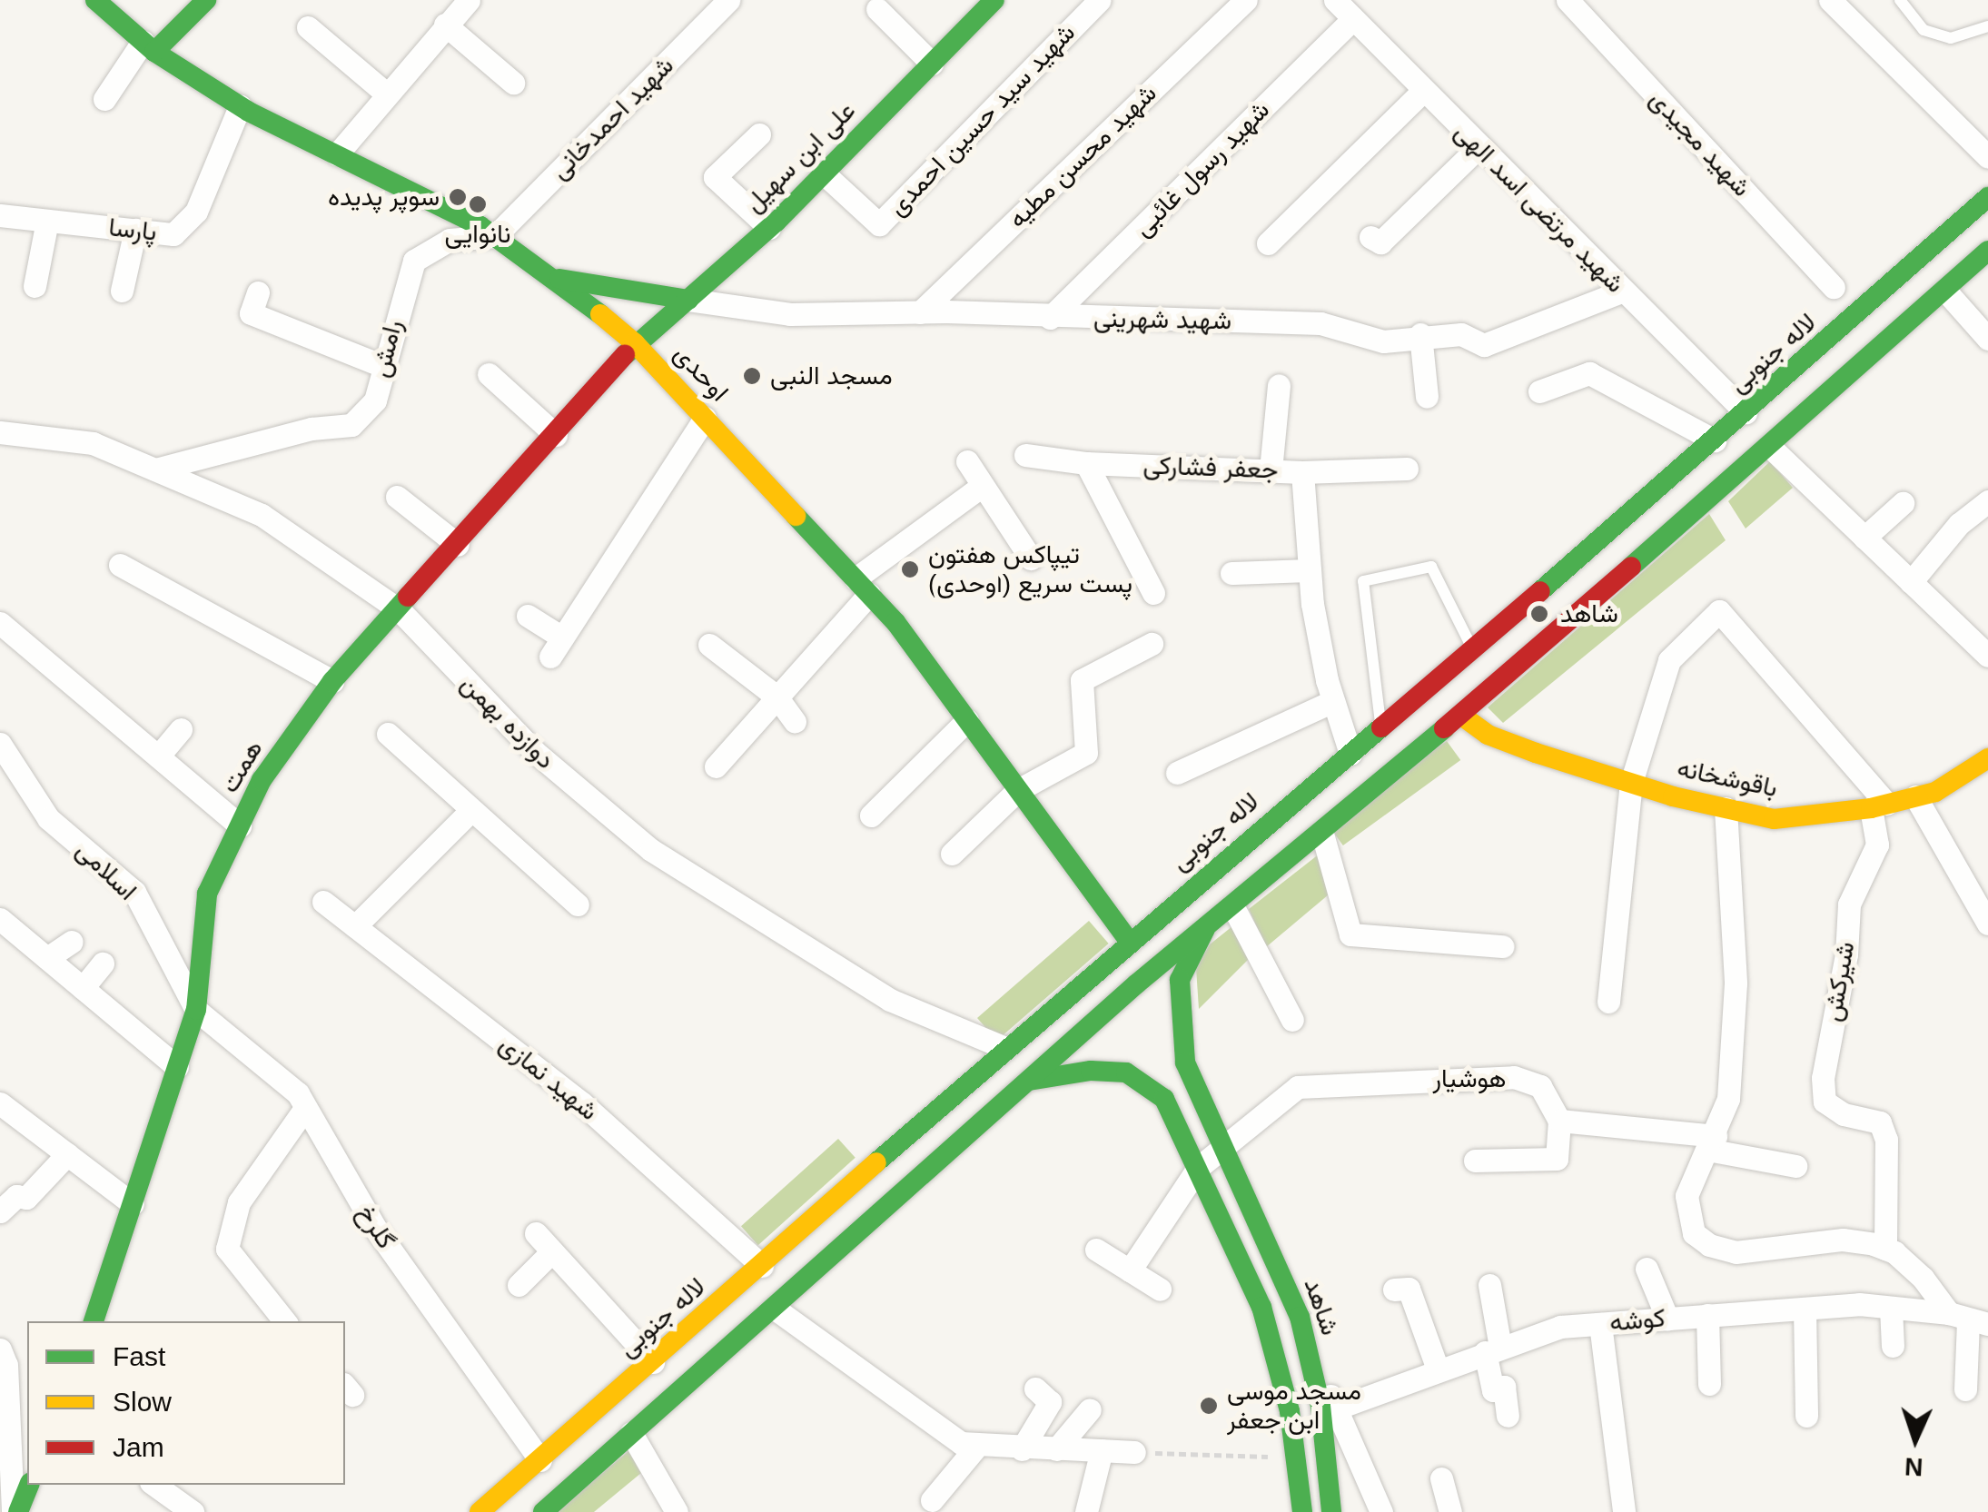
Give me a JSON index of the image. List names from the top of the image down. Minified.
{"streets":{"main road":["علی ابن سهیل","لاله جنوبی","اوحدی","همت","باقوشخانه","شاهد"],"street":["شهید احمدخانی","شهید سید حسین احمدی","شهید مجیدی","شهید محسن مطیه","شهید رسول غائبی","شهید مرتضی اسد الهی","پارسا","شهید شهرینی","رامش","جعفر فشارکی","دوازده بهمن","اسلامی","شیرکش","شهید نمازی","هوشیار","گلرخ","کوشه"]},"crossings":[["شهید احمدخانی","رامش"],["شهید احمدخانی","اوحدی"],["شهید سید حسین احمدی","علی ابن سهیل"],["شهید محسن مطیه","شهید شهرینی"],["علی ابن سهیل","شهید شهرینی"],["علی ابن سهیل","اوحدی"],["علی ابن سهیل","همت"],["شهید رسول غائبی","شهید مرتضی اسد الهی"],["شهید رسول غائبی","شهید شهرینی"],["شهید مرتضی اسد الهی","شهید شهرینی"],["شهید مرتضی اسد الهی","لاله جنوبی"],["پارسا","اوحدی"],["رامش","اوحدی"],["رامش","دوازده بهمن"],["لاله جنوبی","اوحدی"],["لاله جنوبی","جعفر فشارکی"],["لاله جنوبی","دوازده بهمن"],["لاله جنوبی","شهید نمازی"],["لاله جنوبی","گلرخ"],["اوحدی","همت"],["دوازده بهمن","همت"],["همت","اسلامی"],["همت","گلرخ"],["باقوشخانه","شیرکش"],["اسلامی","گلرخ"],["هوشیار","شاهد"]],"places":["سوپر پدیده","نانوایی","مسجد النبی","تیپاکس هفتون (اوحدی) پست سریع","شاهد","مسجد موسی ابن جعفر"],"legend":["Fast","Slow","Jam"],"north":"bottom"}
